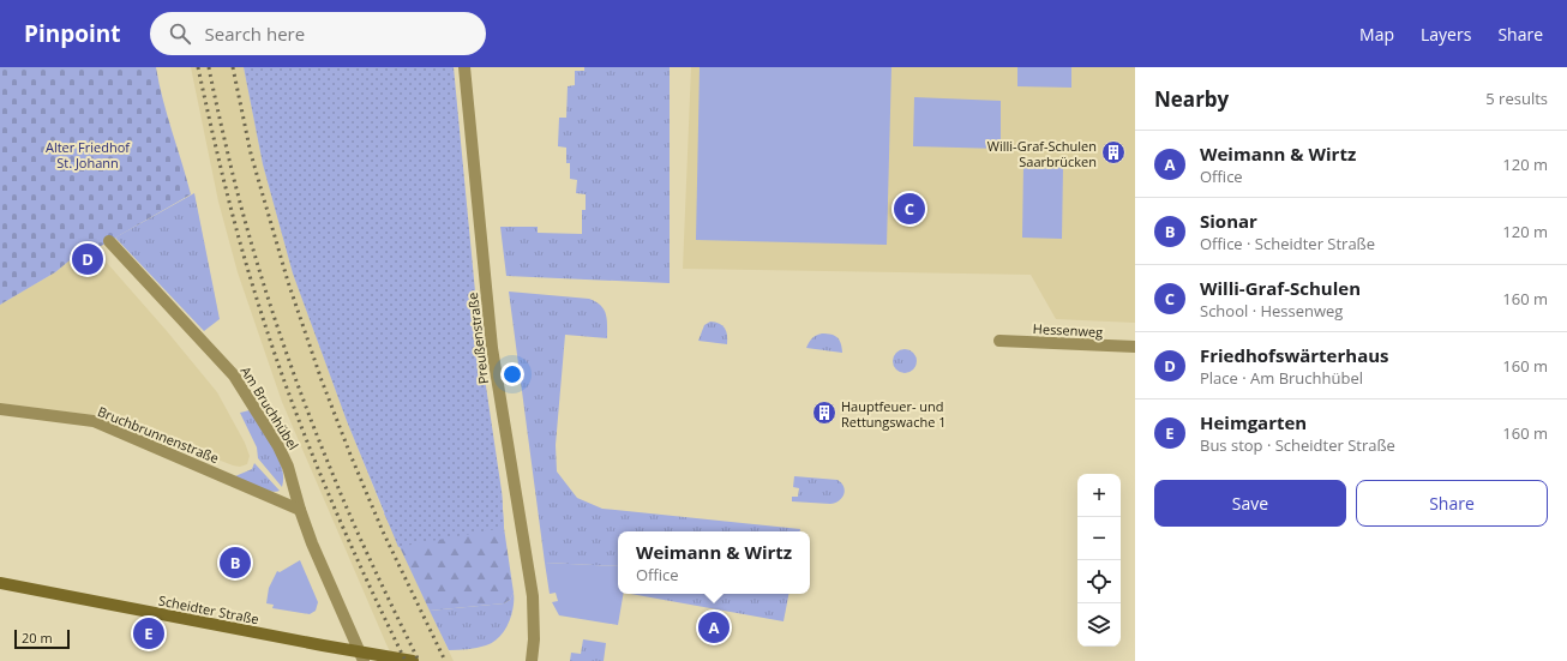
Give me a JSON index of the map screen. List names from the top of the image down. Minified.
{"streets":{"main road":["Scheidter Straße"],"street":["Hessenweg","Preußenstraße","Am Bruchhübel","Bruchbrunnenstraße"]},"crossings":[["Am Bruchhübel","Bruchbrunnenstraße"],["Am Bruchhübel","Scheidter Straße"]],"parks":["Alter Friedhof St. Johann"],"places":{"building":["Willi-Graf-Schulen Saarbrücken","Hauptfeuer- und Rettungswache 1"]},"scale_bar":"20 m","page":{"header":"Pinpoint","search":"Search here","nav":["Map","Layers","Share"],"heading":["Nearby","5 results"],"list":[{"mark":"A","name":"Weimann & Wirtz","note":"Office","value":"120 m"},{"mark":"B","name":"Sionar","note":"Office · Scheidter Straße","value":"120 m"},{"mark":"C","name":"Willi-Graf-Schulen","note":"School · Hessenweg","value":"160 m"},{"mark":"D","name":"Friedhofswärterhaus","note":"Place · Am Bruchhübel","value":"160 m"},{"mark":"E","name":"Heimgarten","note":"Bus stop · Scheidter Straße","value":"160 m"}],"pins":["C","D","B","A","E"],"buttons":["Save","Share"],"map_buttons":["+","−"],"popup":["Weimann & Wirtz","Office"],"scale":"20 m"}}
